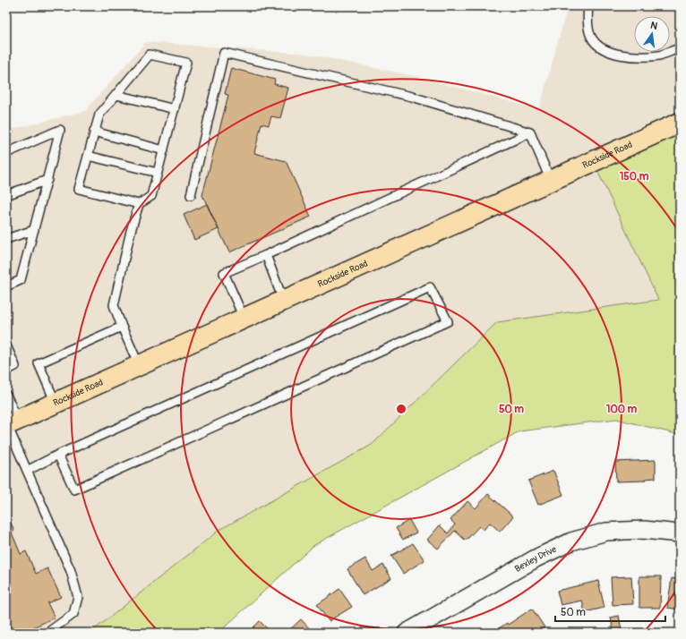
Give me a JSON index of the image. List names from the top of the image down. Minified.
{"streets":{"main road":["Rockside Road"],"street":["Bexley Drive"]},"scale_bar":"50 m","north":"top","rings":["150 m","50 m","100 m"]}
